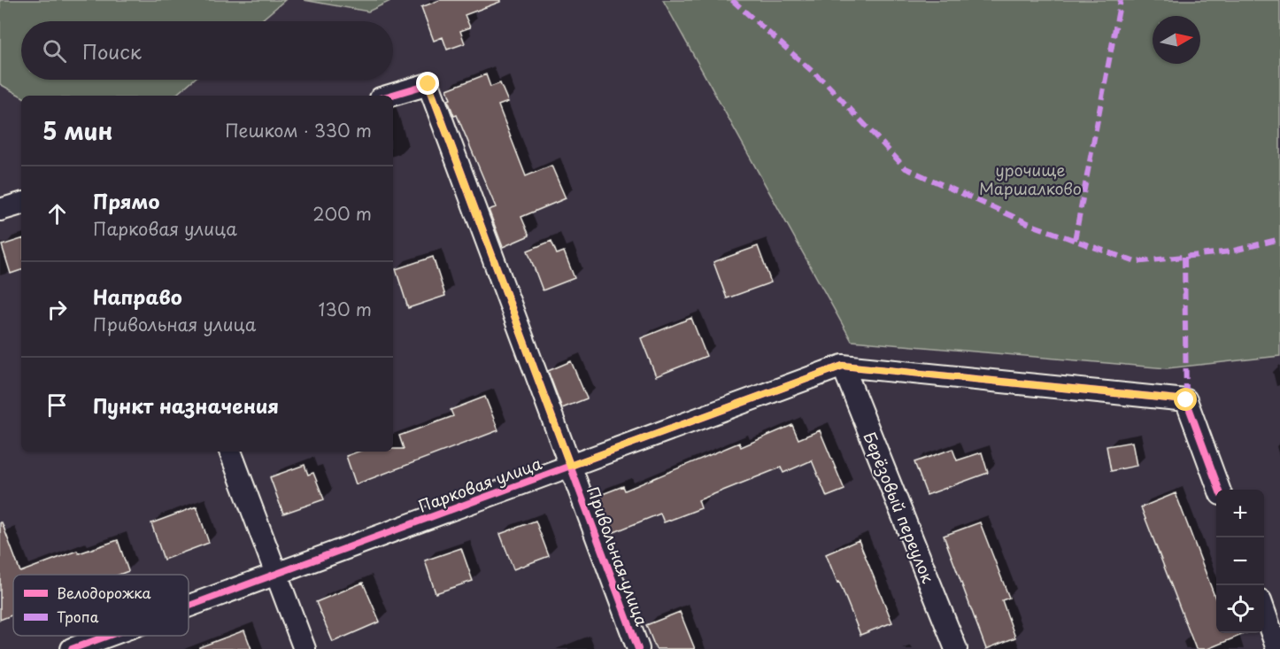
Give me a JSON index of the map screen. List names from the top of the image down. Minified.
{"streets":{"street":["Парковая улица","Берёзовый переулок","Привольная улица"]},"crossings":[["Парковая улица","Берёзовый переулок"],["Парковая улица","Привольная улица"]],"parks":["урочище Маршалково"],"legend":["Велодорожка","Тропа"],"north":"right","page":{"search":"Поиск","heading":["5 мин","Пешком · 330 m"],"list":[["Прямо","Парковая улица","200 m"],["Направо","Привольная улица","130 m"],"Пункт назначения"],"map_buttons":["+","−"]}}
